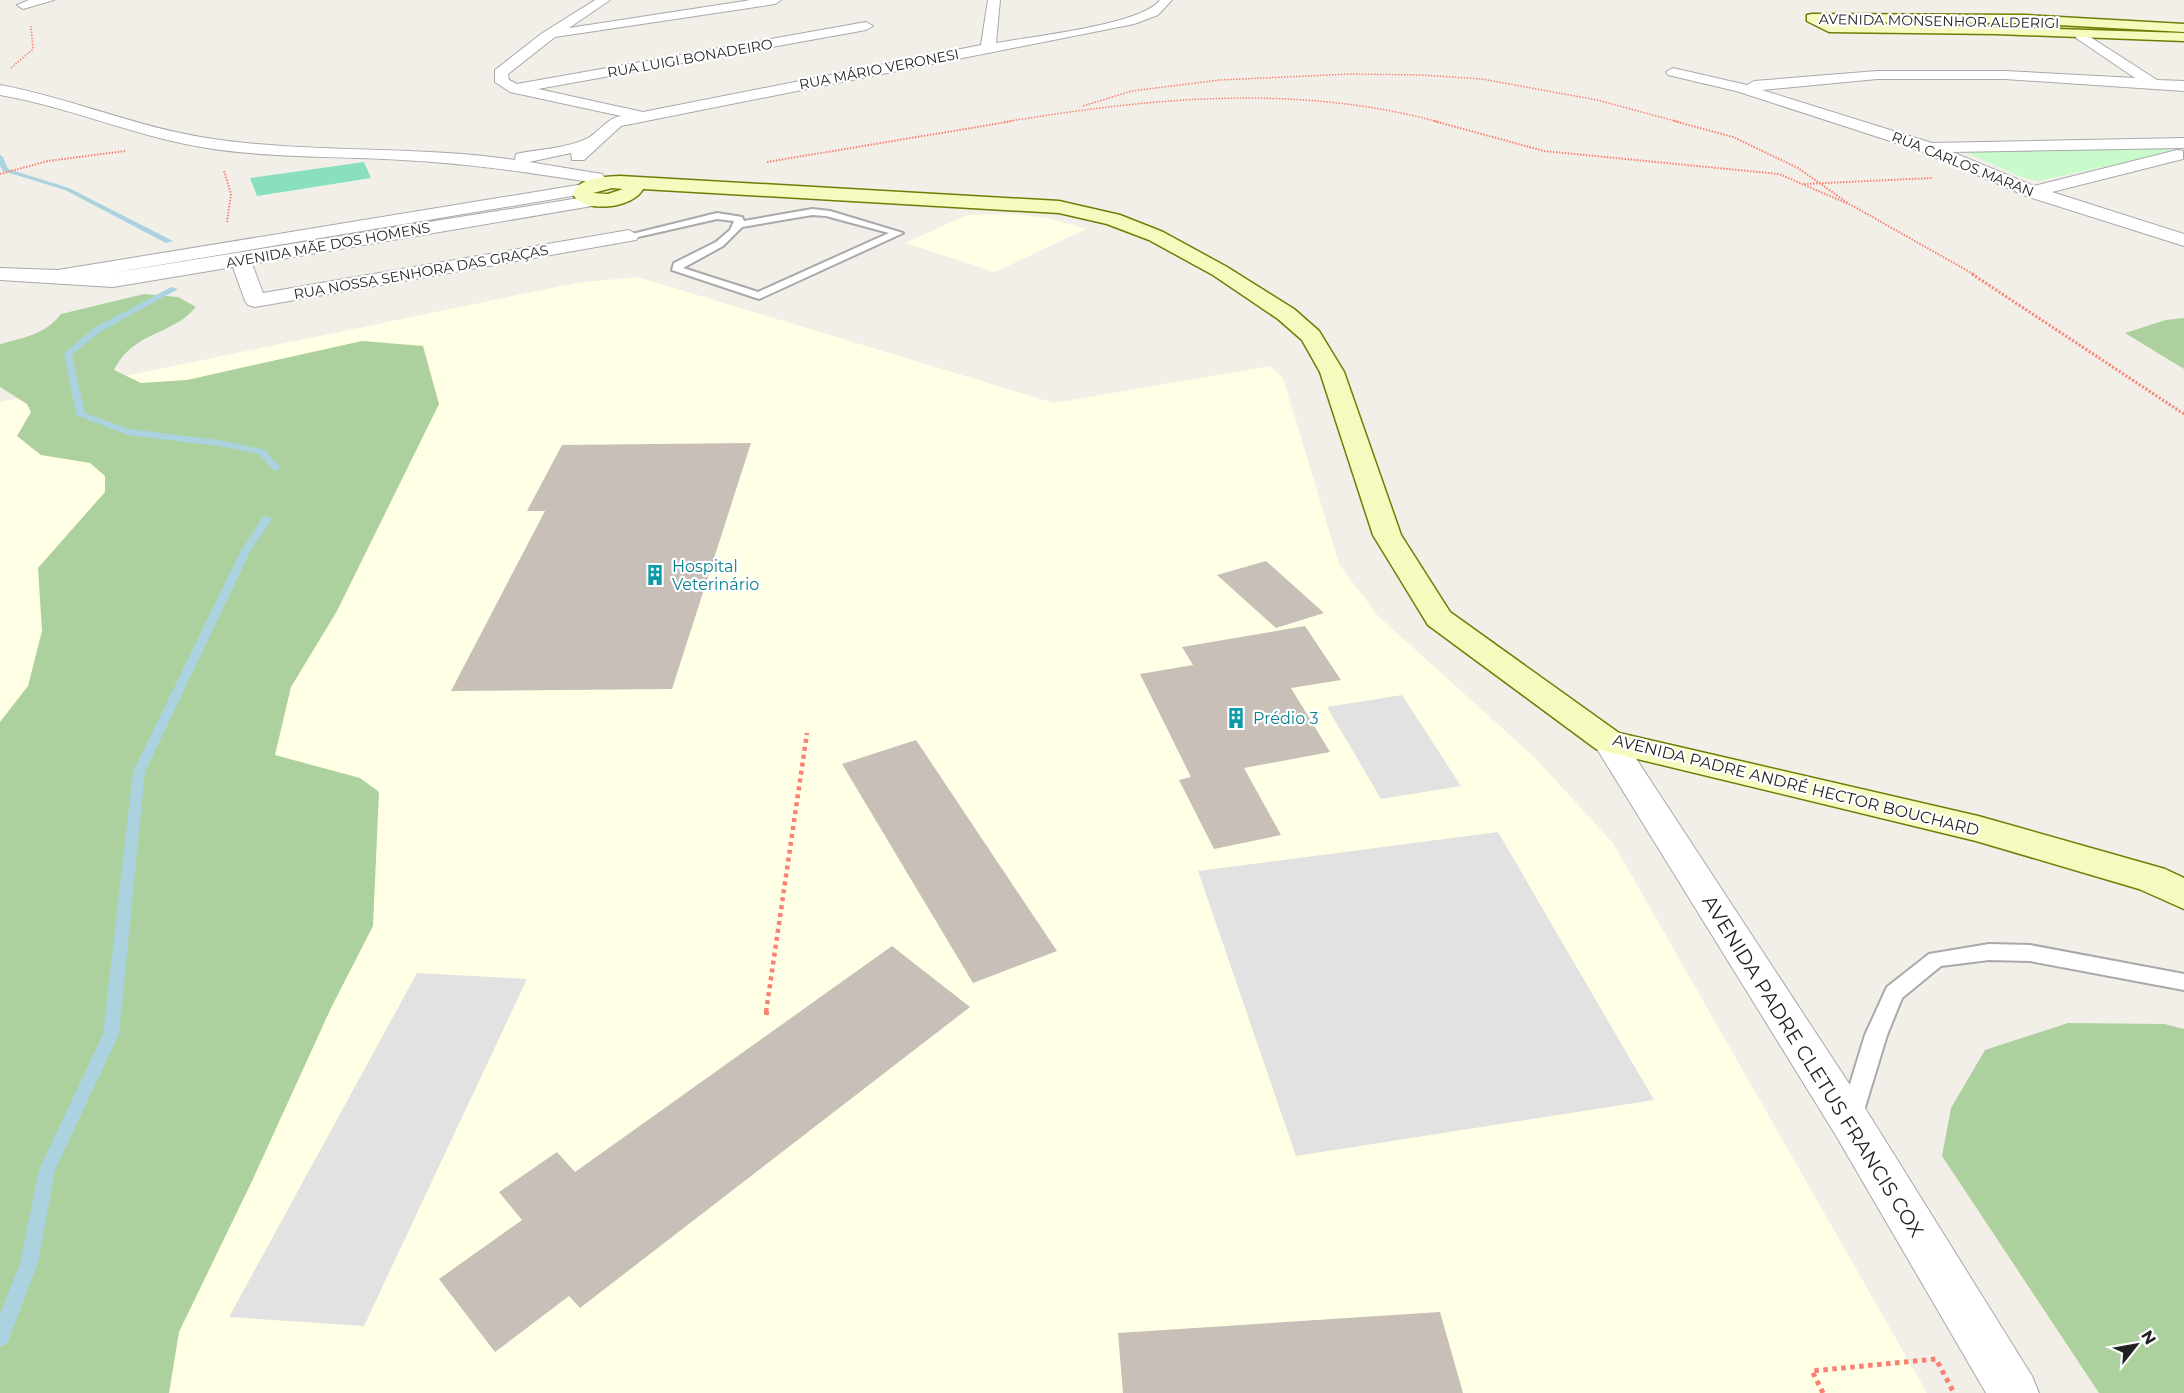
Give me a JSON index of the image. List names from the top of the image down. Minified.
{"streets":{"street":["AVENIDA MONSENHOR ALDERIGI","RUA LUIGI BONADEIRO","RUA MÁRIO VERONESI","RUA CARLOS MARAN","AVENIDA MÃE DOS HOMENS","RUA NOSSA SENHORA DAS GRAÇAS","AVENIDA PADRE ANDRÉ HECTOR BOUCHARD","AVENIDA PADRE CLETUS FRANCIS COX"]},"crossings":[["AVENIDA MÃE DOS HOMENS","RUA NOSSA SENHORA DAS GRAÇAS"],["AVENIDA MÃE DOS HOMENS","AVENIDA PADRE ANDRÉ HECTOR BOUCHARD"],["AVENIDA PADRE ANDRÉ HECTOR BOUCHARD","AVENIDA PADRE CLETUS FRANCIS COX"]],"places":{"building":["Hospital Veterinário","Prédio 3"]},"north":"top right"}
